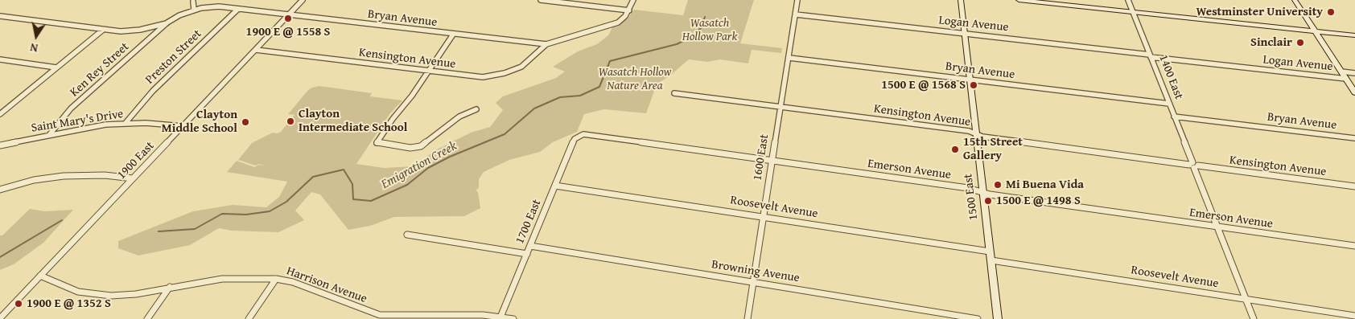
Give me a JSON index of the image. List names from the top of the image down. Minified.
{"streets":{"street":["Bryan Avenue","Logan Avenue","Preston Street","Kensington Avenue","Ken Rey Street","1400 East","Saint Mary's Drive","1600 East","1900 East","Emerson Avenue","1500 East","Roosevelt Avenue","1700 East","Browning Avenue","Harrison Avenue"]},"crossings":[["Bryan Avenue","Preston Street"],["Bryan Avenue","Kensington Avenue"],["Bryan Avenue","Ken Rey Street"],["Bryan Avenue","1400 East"],["Bryan Avenue","1600 East"],["Bryan Avenue","1900 East"],["Bryan Avenue","1500 East"],["Logan Avenue","1400 East"],["Logan Avenue","1600 East"],["Logan Avenue","1500 East"],["Preston Street","Saint Mary's Drive"],["Kensington Avenue","1400 East"],["Kensington Avenue","1600 East"],["Kensington Avenue","1900 East"],["Kensington Avenue","1500 East"],["Ken Rey Street","Saint Mary's Drive"],["1400 East","Emerson Avenue"],["1400 East","Roosevelt Avenue"],["Saint Mary's Drive","1900 East"],["1600 East","Emerson Avenue"],["1600 East","Roosevelt Avenue"],["1600 East","Browning Avenue"],["1900 East","Harrison Avenue"],["Emerson Avenue","1500 East"],["Emerson Avenue","1700 East"],["1500 East","Roosevelt Avenue"],["Roosevelt Avenue","1700 East"],["1700 East","Browning Avenue"],["1700 East","Harrison Avenue"]],"water":["Emigration Creek"],"parks":["Wasatch Hollow Park","Wasatch Hollow Nature Area"],"places":["Westminster University","1900 E @ 1558 S","Sinclair","1500 E @ 1568 S","Clayton Intermediate School","Clayton Middle School","15th Street Gallery","Mi Buena Vida","1500 E @ 1498 S","1900 E @ 1352 S"],"north":"bottom"}
